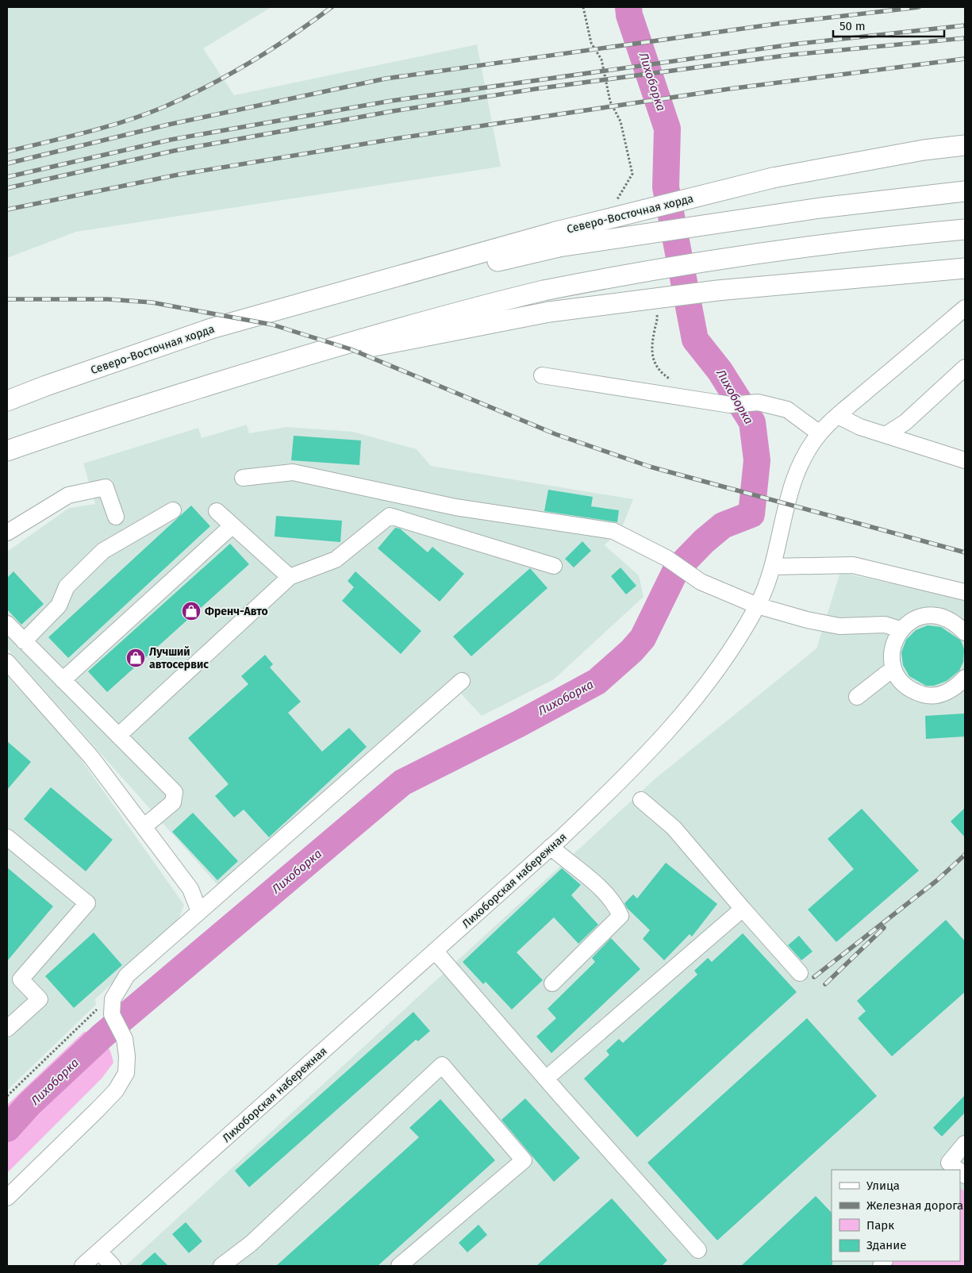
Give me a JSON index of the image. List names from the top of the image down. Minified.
{"streets":{"main road":["Северо-Восточная хорда"],"street":["Лихоборская набережная"]},"water":["Лихоборка"],"places":{"shop":["Френч-Авто","Лучший автосервис"]},"legend":["Улица","Железная дорога","Парк","Здание"],"scale_bar":"50 m"}
